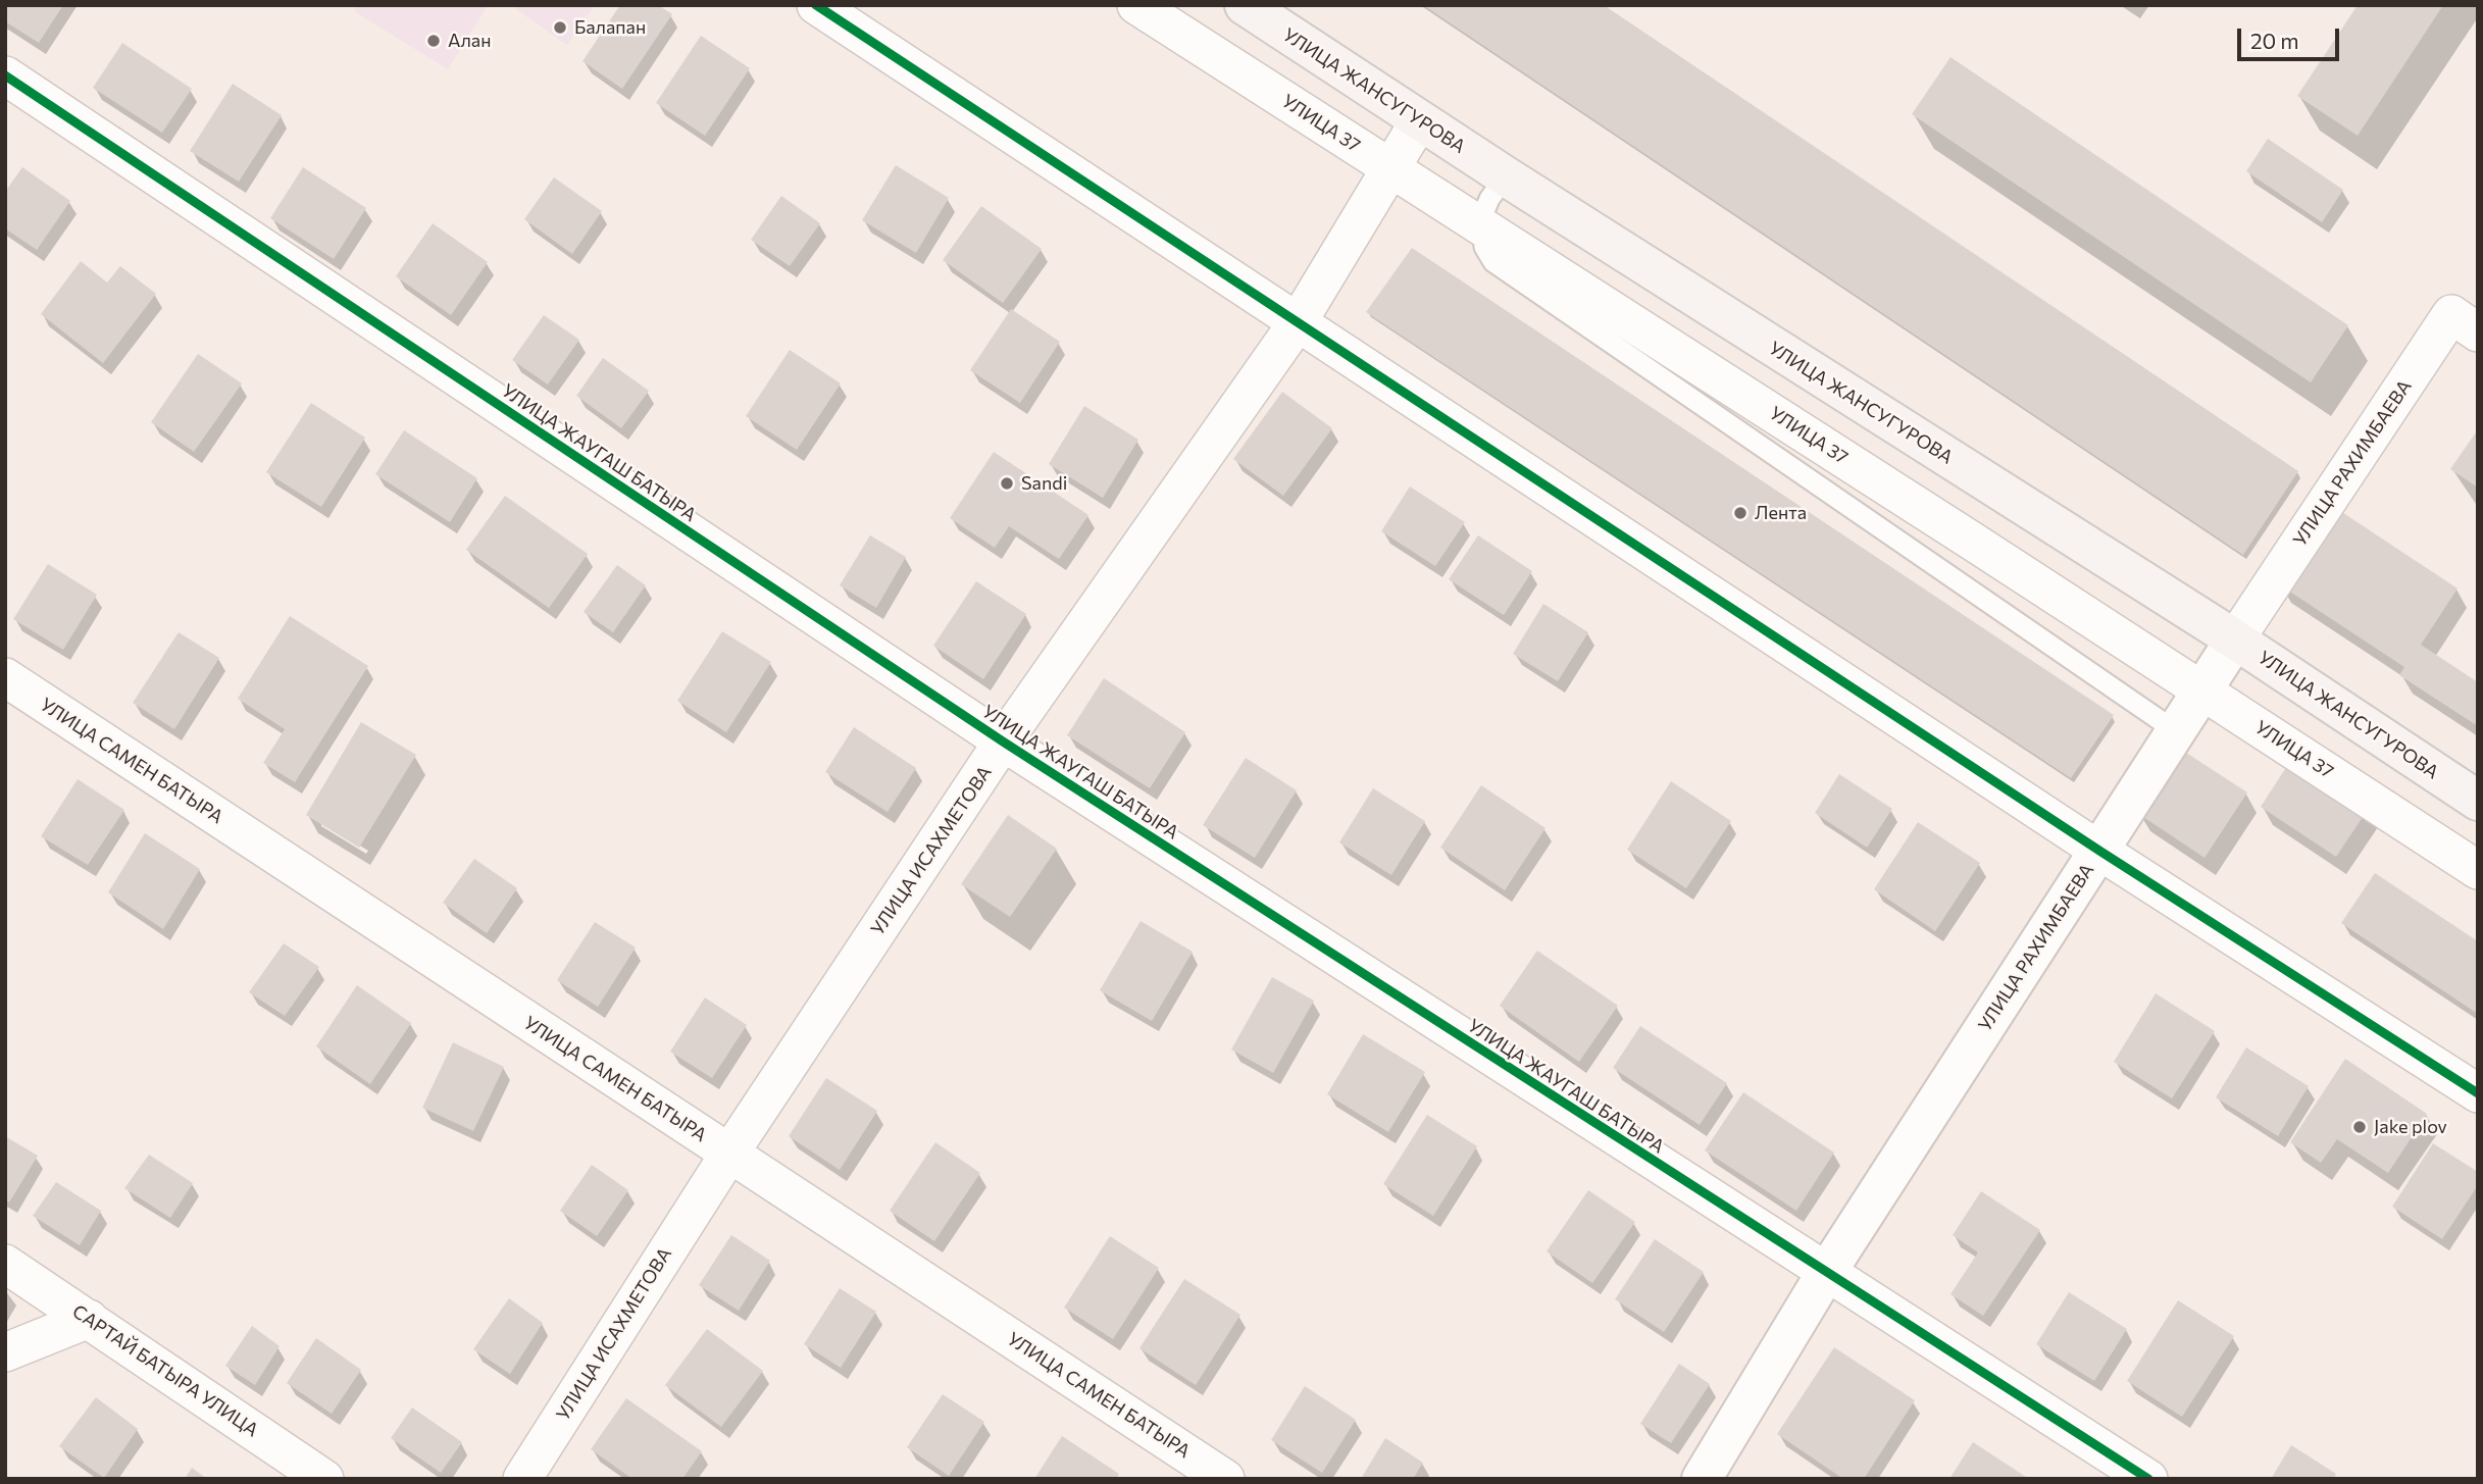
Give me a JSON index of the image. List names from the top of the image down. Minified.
{"streets":{"main road":["УЛИЦА ЖАНСУГУРОВА"],"street":["УЛИЦА 37","УЛИЦА ЖАУГАШ БАТЫРА","УЛИЦА РАХИМБАЕВА","УЛИЦА САМЕН БАТЫРА","УЛИЦА ИСАХМЕТОВА","САРТАЙ БАТЫРА УЛИЦА"]},"crossings":[["УЛИЦА ЖАНСУГУРОВА","УЛИЦА РАХИМБАЕВА"],["УЛИЦА ЖАНСУГУРОВА","УЛИЦА ИСАХМЕТОВА"],["УЛИЦА ЖАУГАШ БАТЫРА","УЛИЦА РАХИМБАЕВА"],["УЛИЦА ЖАУГАШ БАТЫРА","УЛИЦА ИСАХМЕТОВА"],["УЛИЦА САМЕН БАТЫРА","УЛИЦА ИСАХМЕТОВА"]],"places":["Балапан","Алан","Sandi","Лента","Jake plov"],"scale_bar":"20 m"}
